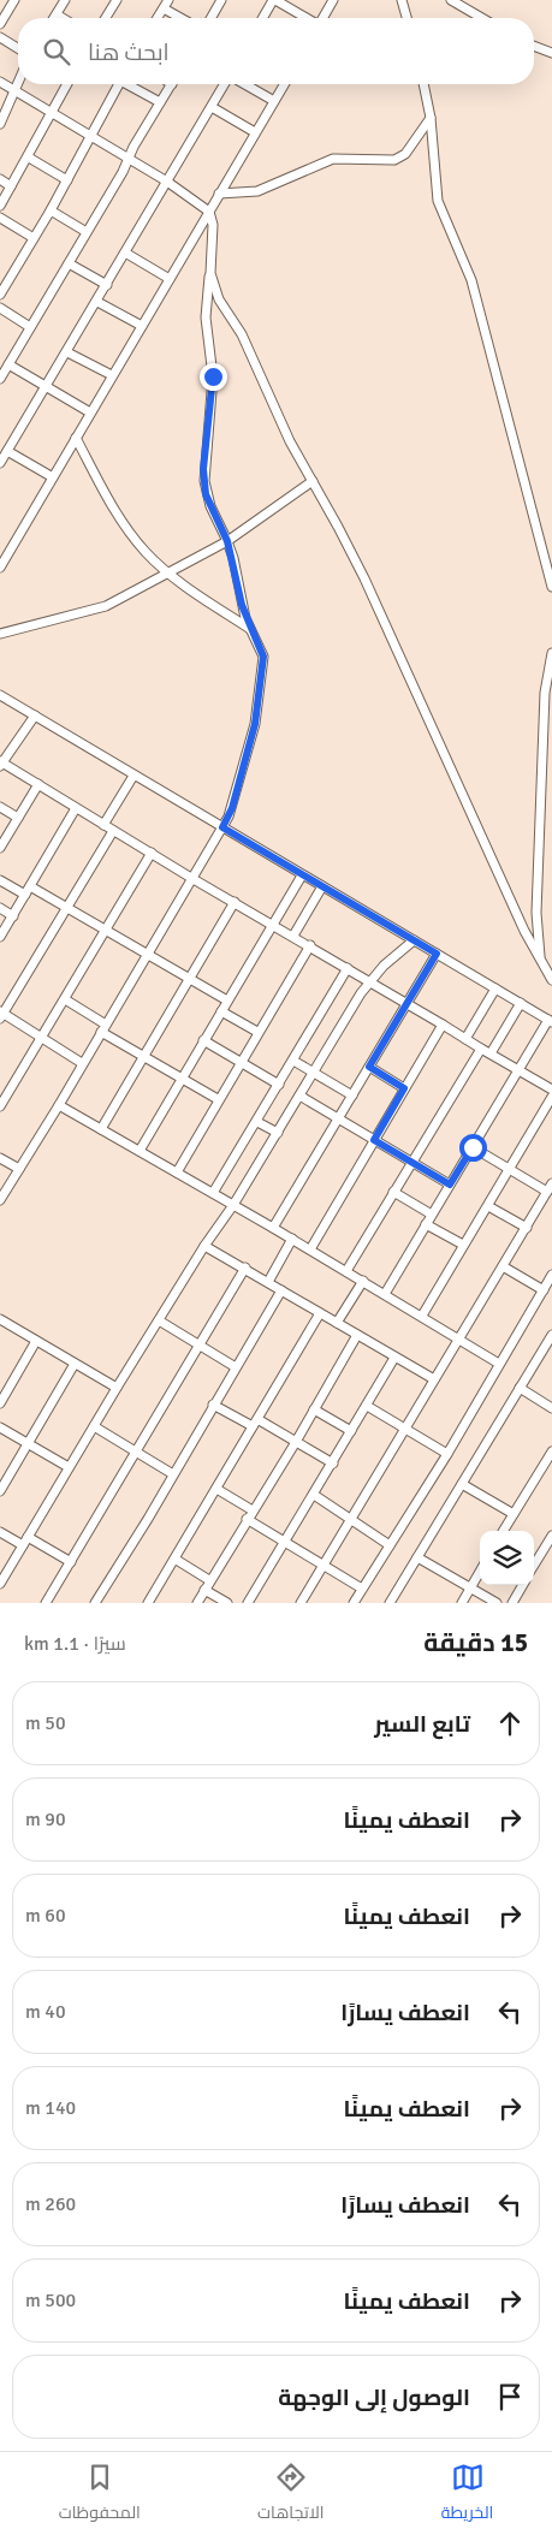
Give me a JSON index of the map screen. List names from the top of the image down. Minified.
{"page":{"search":"ابحث هنا","heading":["15 دقيقة","سيرًا · 1.1 km"],"list":[["تابع السير","50 m"],["انعطف يمينًا","90 m"],["انعطف يمينًا","60 m"],["انعطف يسارًا","40 m"],["انعطف يمينًا","140 m"],["انعطف يسارًا","260 m"],["انعطف يمينًا","500 m"],"الوصول إلى الوجهة"],"nav":["الخريطة","الاتجاهات","المحفوظات"]}}
